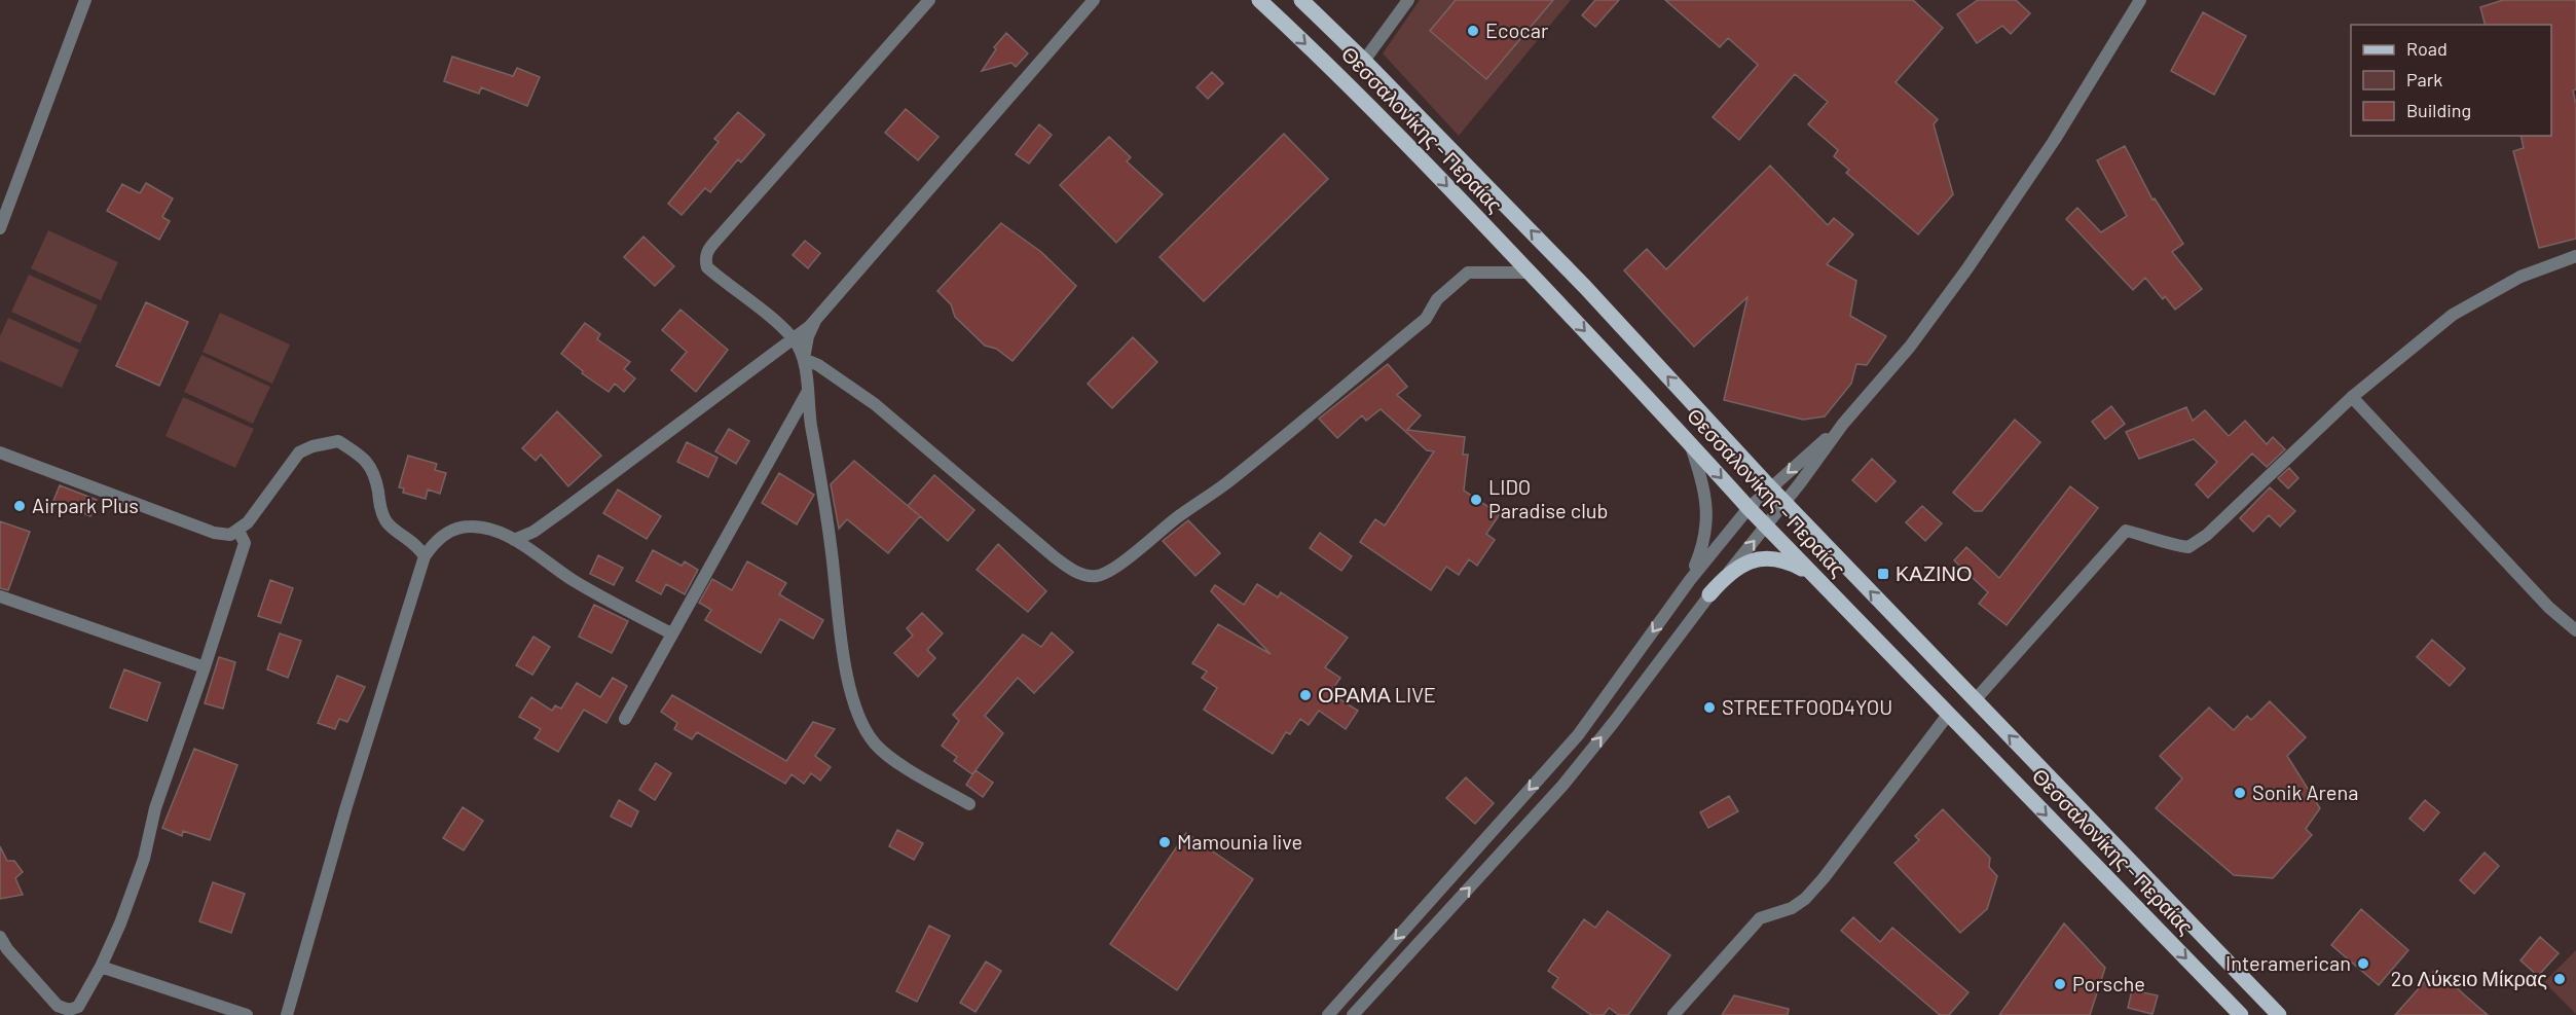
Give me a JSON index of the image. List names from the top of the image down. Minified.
{"streets":{"main road":["Θεσσαλονίκης - Περαίας"]},"places":{"other":["Ecocar","LIDO Paradise club","Airpark Plus","ΟΡΑΜΑ LIVE","STREETFOOD4YOU","Sonik Arena","Mamounia live","Interamerican","2ο Λύκειο Μίκρας","Porsche"],"transit":["ΚΑΖΙΝΟ"]},"legend":["Road","Park","Building"]}
